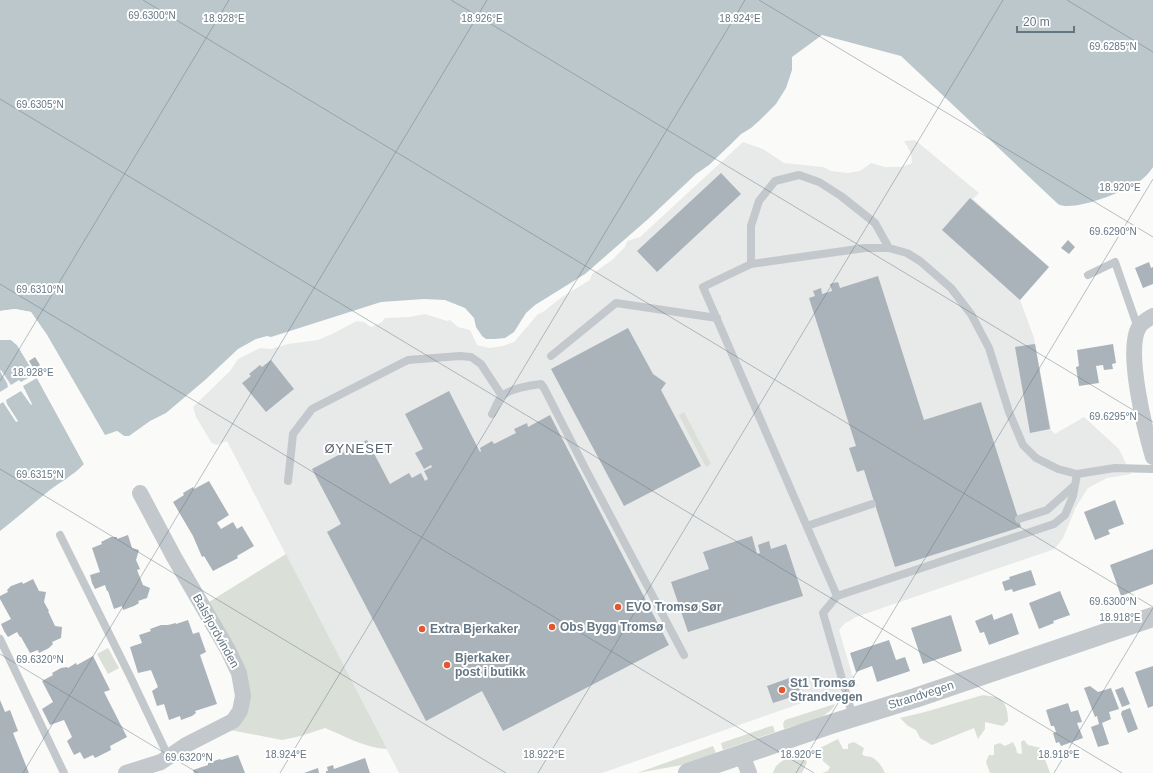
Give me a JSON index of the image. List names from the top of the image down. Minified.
{"streets":{"street":["Balsfjordvinden","Strandvegen"]},"districts":["ØYNESET"],"places":["EVO Tromsø Sør","Obs Bygg Tromsø","Extra Bjerkaker","Bjerkaker post i butikk","St1 Tromsø Strandvegen"],"scale_bar":"20 m","coordinates":["69.6300°N","18.928°E","18.926°E","18.924°E","69.6285°N","69.6305°N","18.920°E","69.6290°N","69.6310°N","69.6295°N","69.6315°N","18.918°E","69.6320°N","18.922°E"]}
